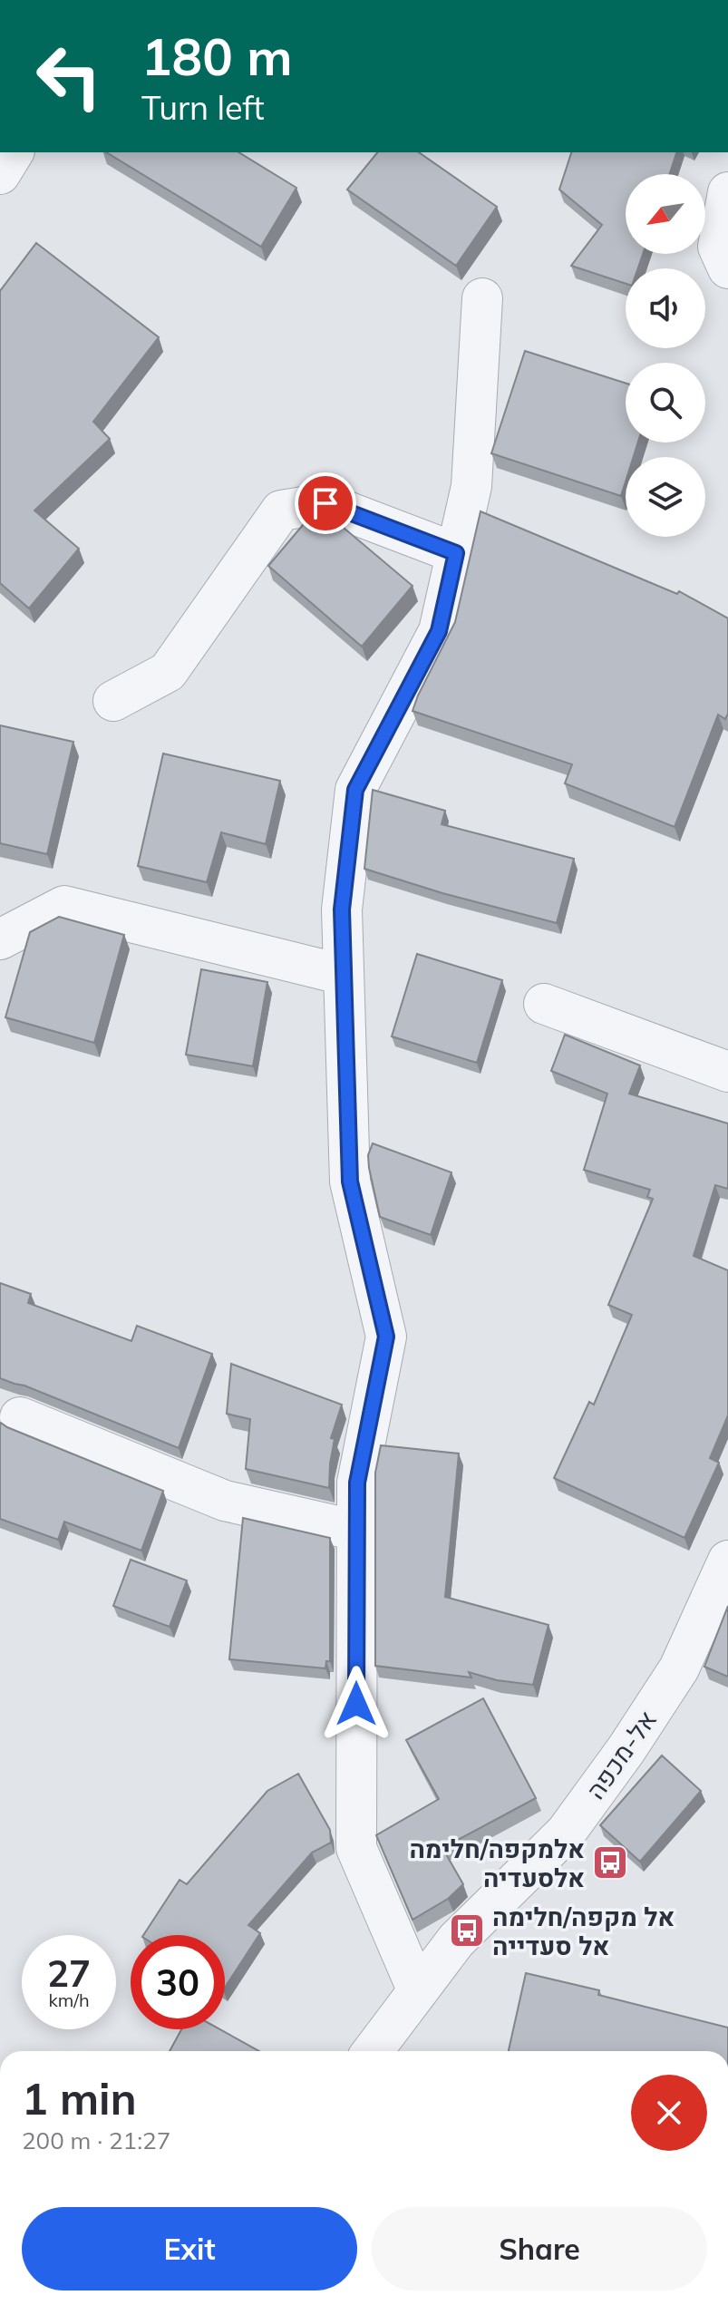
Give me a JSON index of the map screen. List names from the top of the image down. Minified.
{"streets":{"street":["אל-מכפה"]},"places":{"bus stop":["אלמקפה/חלימה אלסעדיה","אל מקפה/חלימה אל סעדייה"]},"north":"bottom left","page":{"turn":["180 m","Turn left"],"speed":"27 km/h","limit":"30","heading":["1 min","200 m · 21:27"],"buttons":["Exit","Share"]}}
